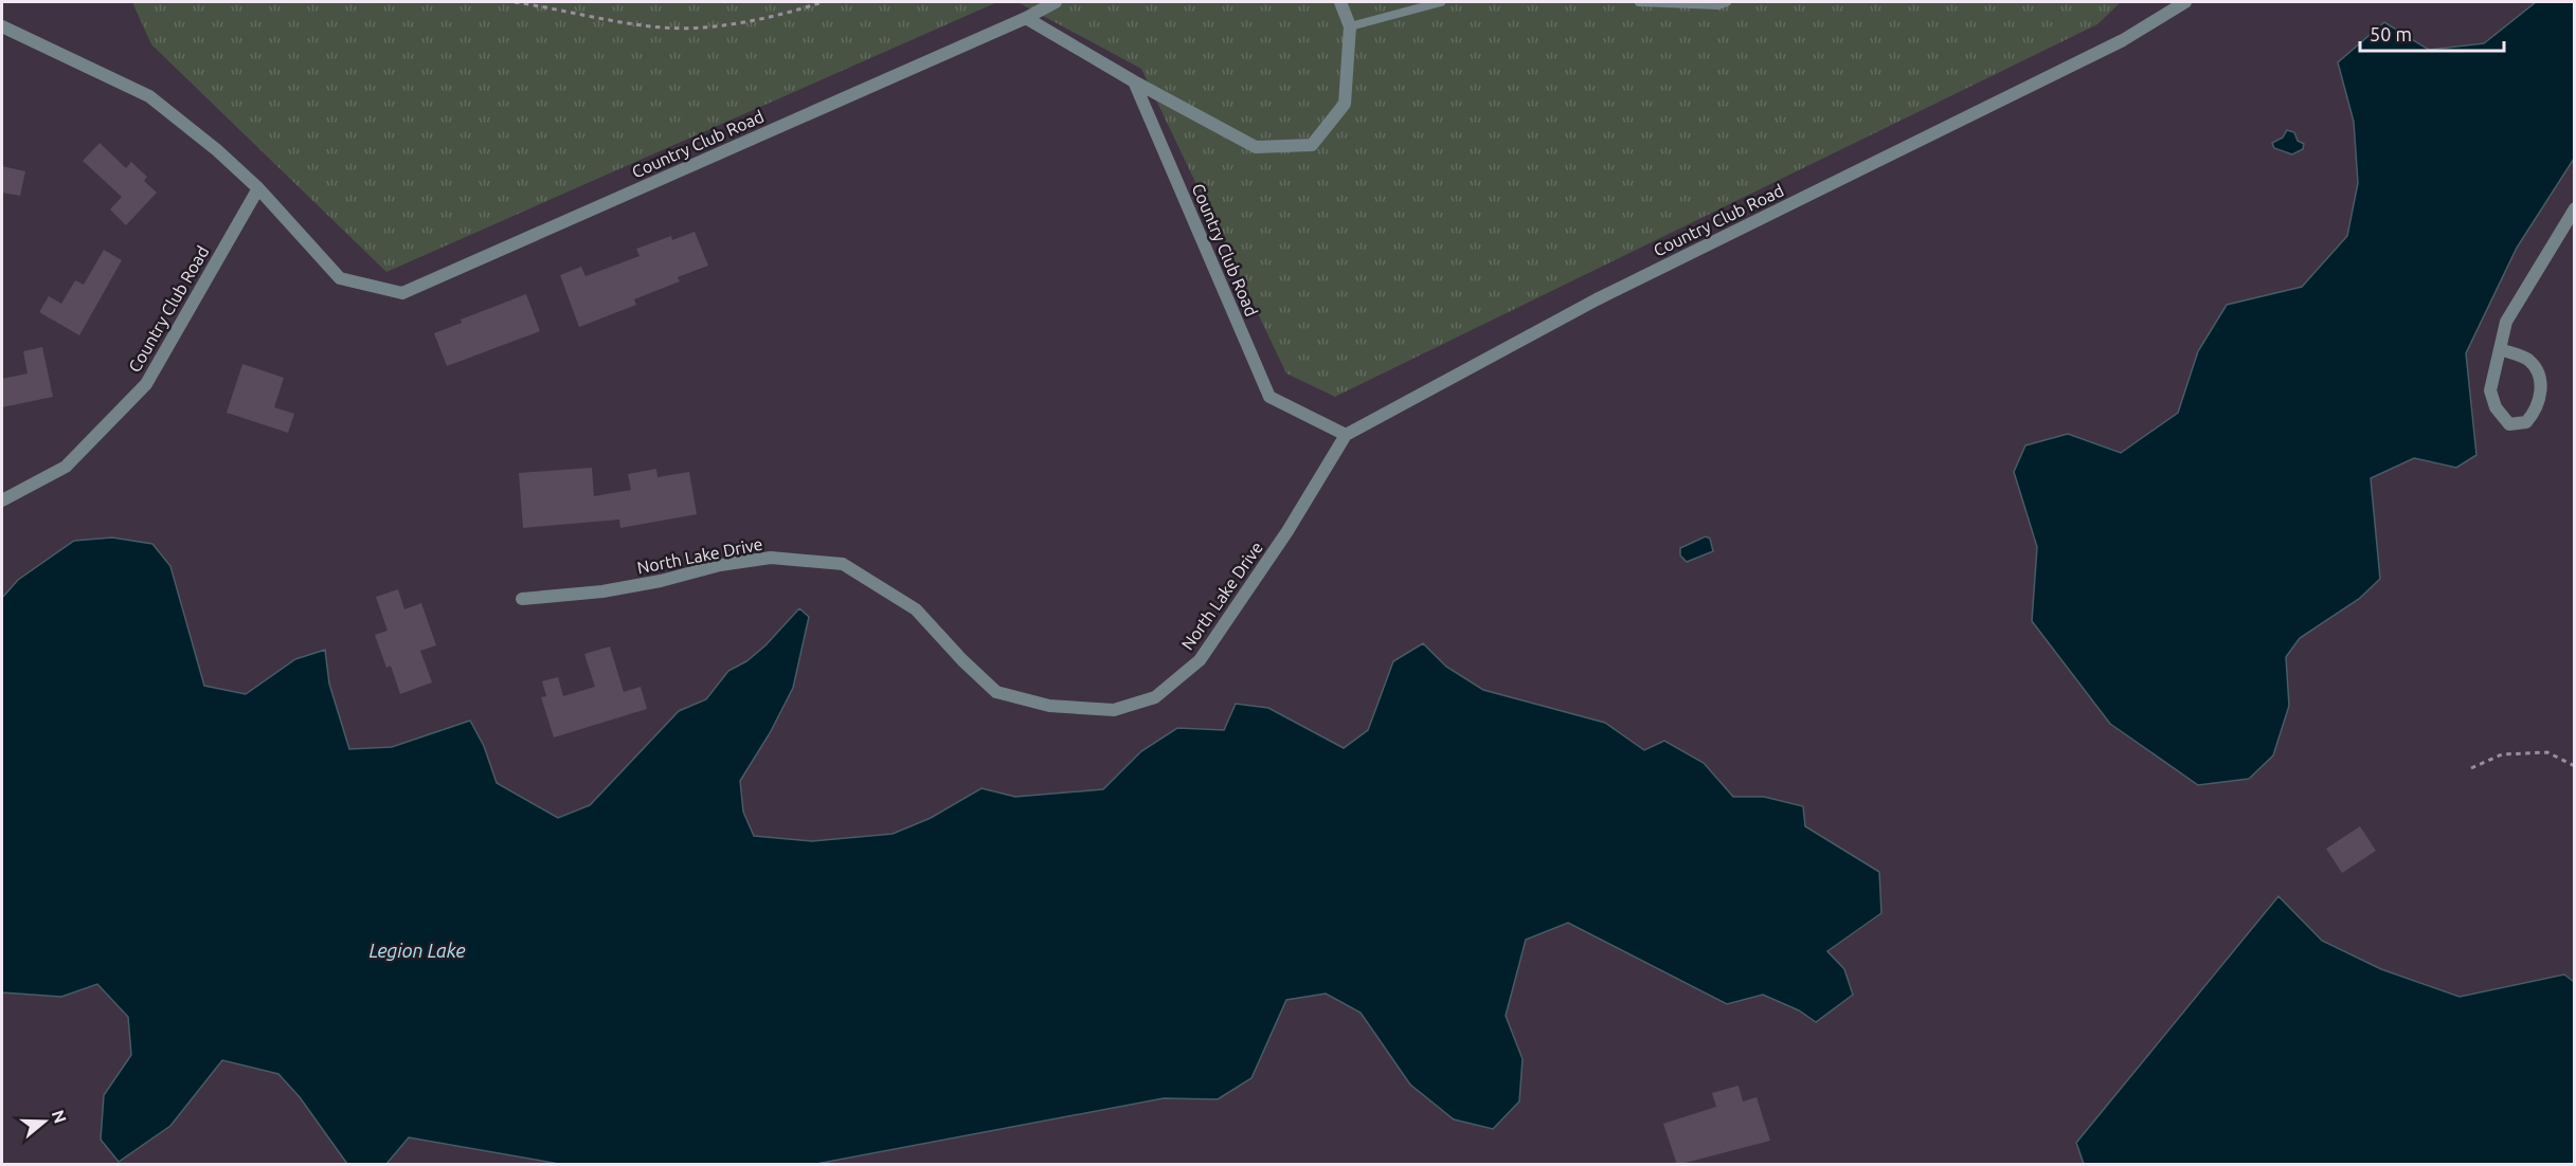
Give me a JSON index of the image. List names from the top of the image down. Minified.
{"streets":{"street":["Country Club Road","North Lake Drive"]},"crossings":[["Country Club Road","North Lake Drive"]],"water":["Legion Lake"],"scale_bar":"50 m","north":"right"}
